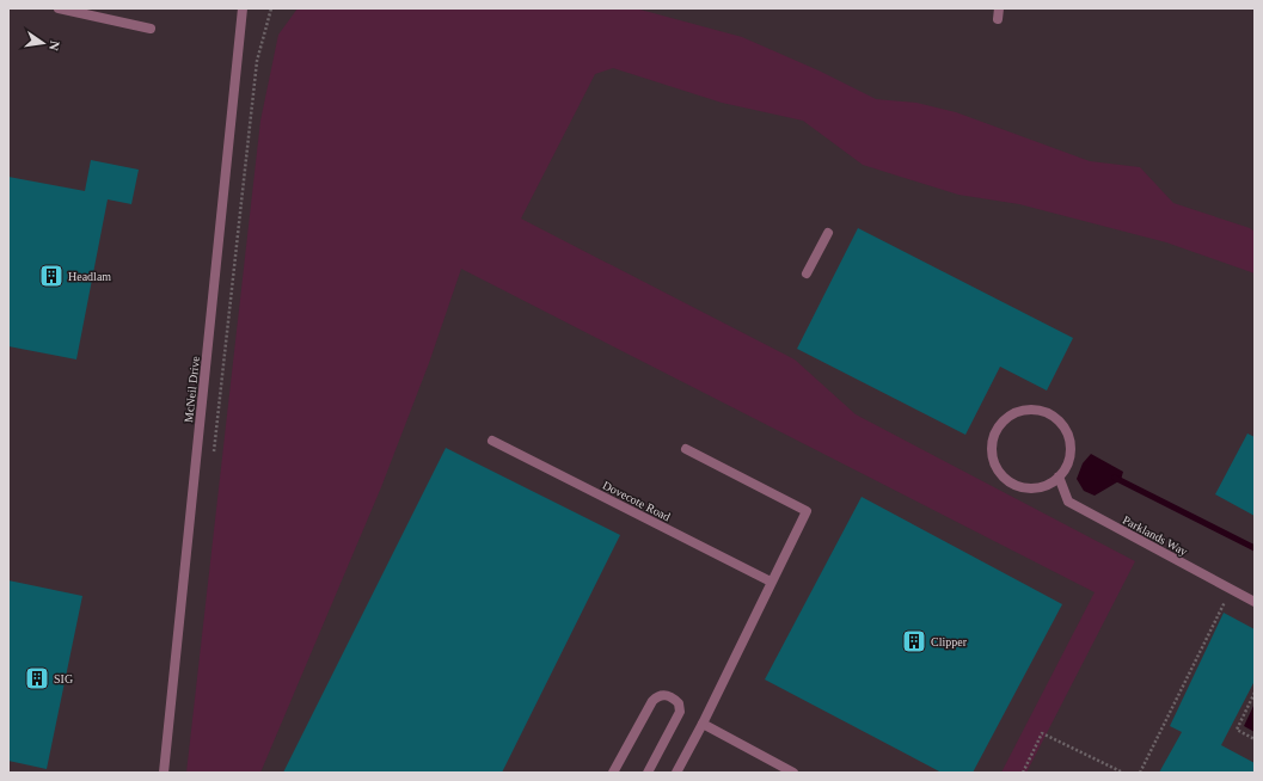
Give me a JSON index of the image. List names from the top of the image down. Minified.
{"streets":{"street":["McNeil Drive","Dovecote Road","Parklands Way"]},"places":{"building":["Headlam","Clipper","SIG"]},"north":"right"}
